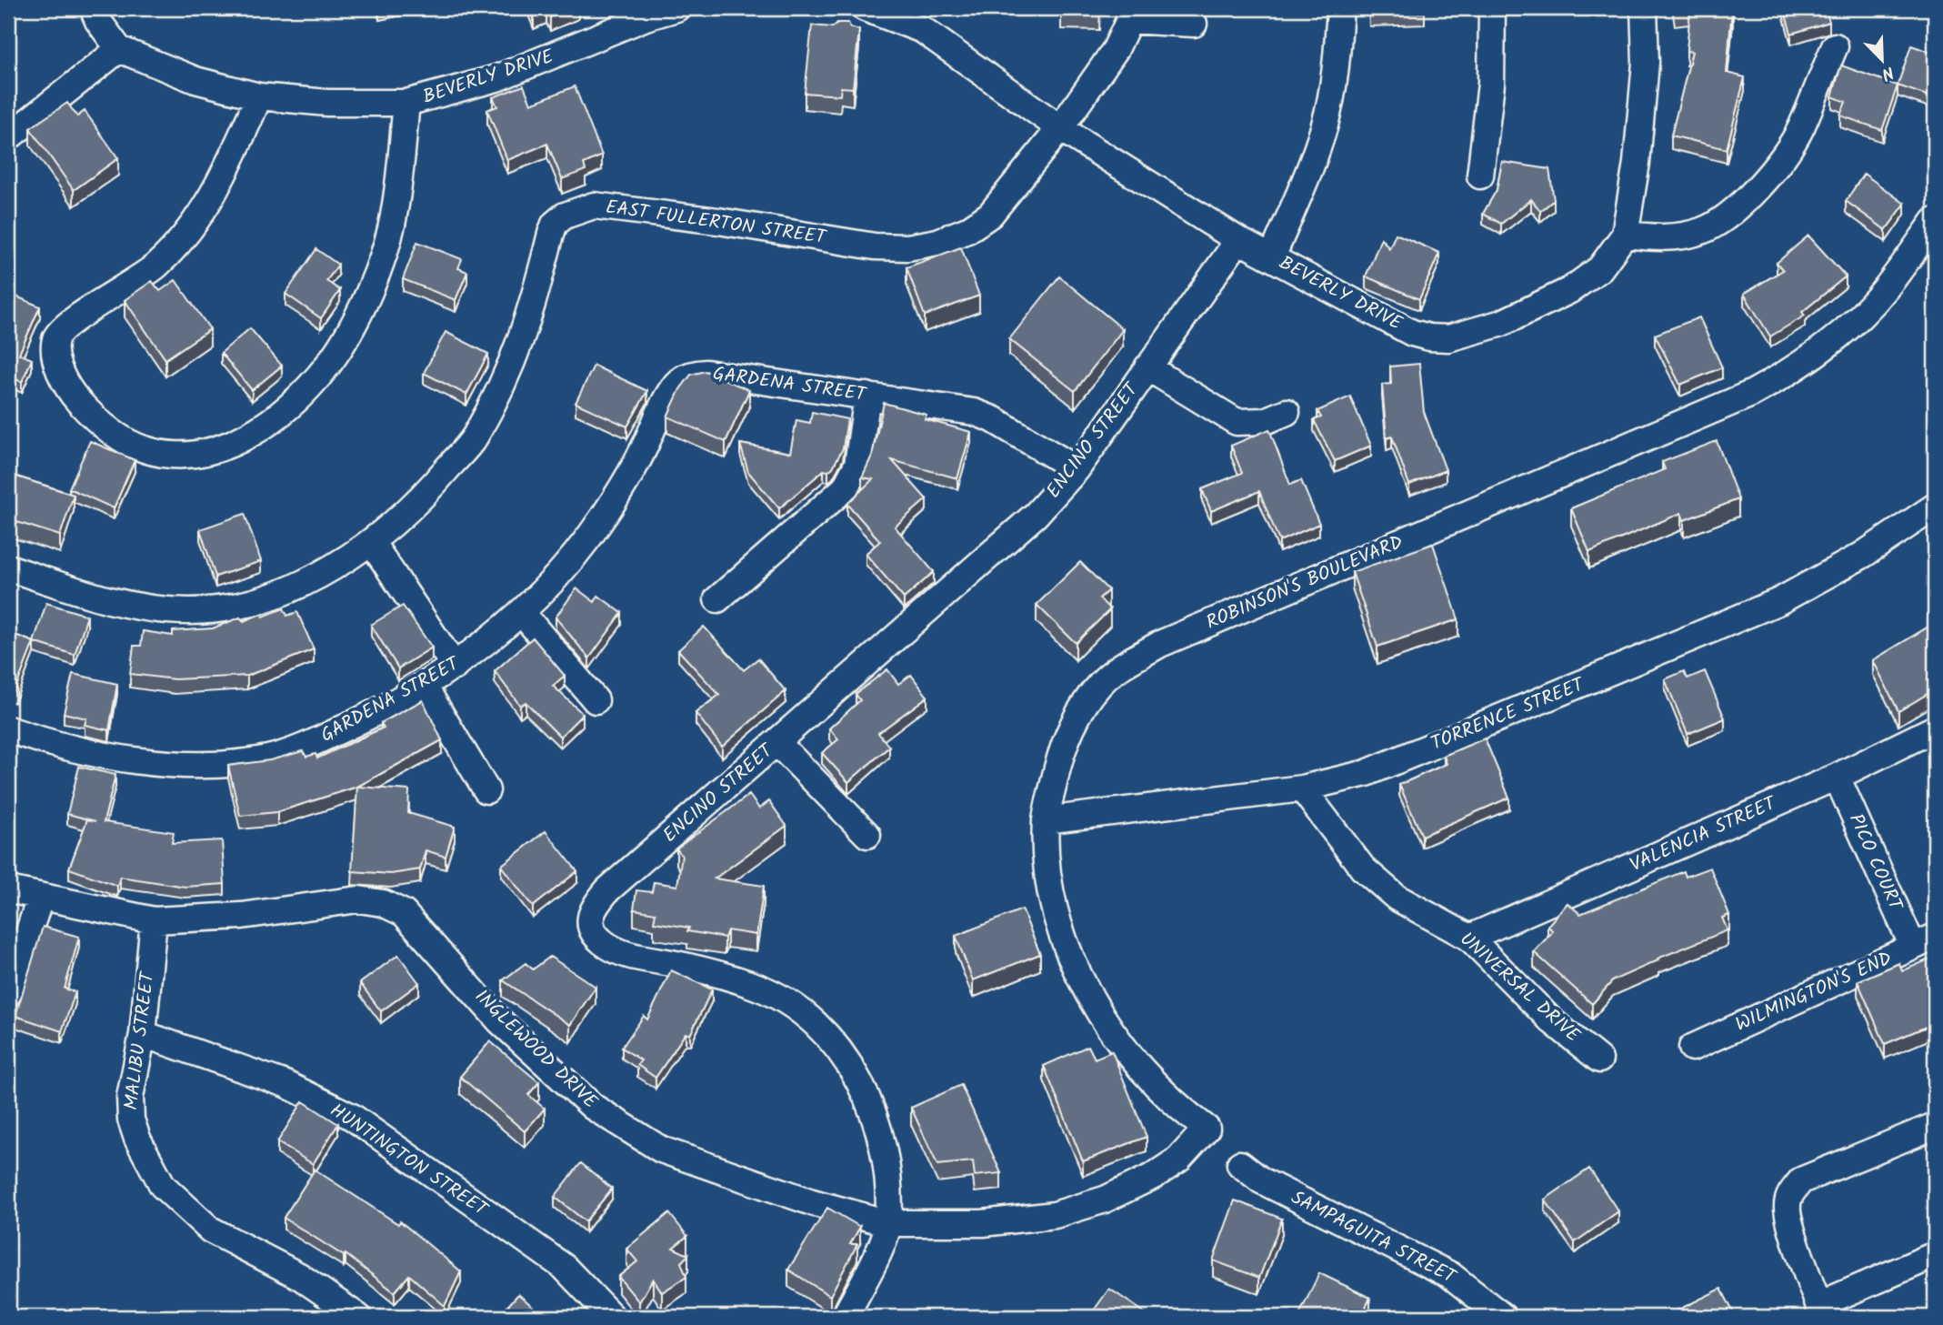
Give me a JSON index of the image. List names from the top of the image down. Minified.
{"streets":{"street":["BEVERLY DRIVE","EAST FULLERTON STREET","GARDENA STREET","ENCINO STREET","ROBINSON'S BOULEVARD","TORRENCE STREET","VALENCIA STREET","PICO COURT","UNIVERSAL DRIVE","WILMINGTON'S END","MALIBU STREET","INGLEWOOD DRIVE","HUNTINGTON STREET","SAMPAGUITA STREET"]},"crossings":[["BEVERLY DRIVE","EAST FULLERTON STREET"],["BEVERLY DRIVE","ENCINO STREET"],["GARDENA STREET","ENCINO STREET"],["ENCINO STREET","INGLEWOOD DRIVE"],["ROBINSON'S BOULEVARD","TORRENCE STREET"],["ROBINSON'S BOULEVARD","INGLEWOOD DRIVE"],["TORRENCE STREET","UNIVERSAL DRIVE"],["VALENCIA STREET","PICO COURT"],["VALENCIA STREET","UNIVERSAL DRIVE"],["PICO COURT","WILMINGTON'S END"],["MALIBU STREET","INGLEWOOD DRIVE"],["MALIBU STREET","HUNTINGTON STREET"]],"north":"bottom right"}
